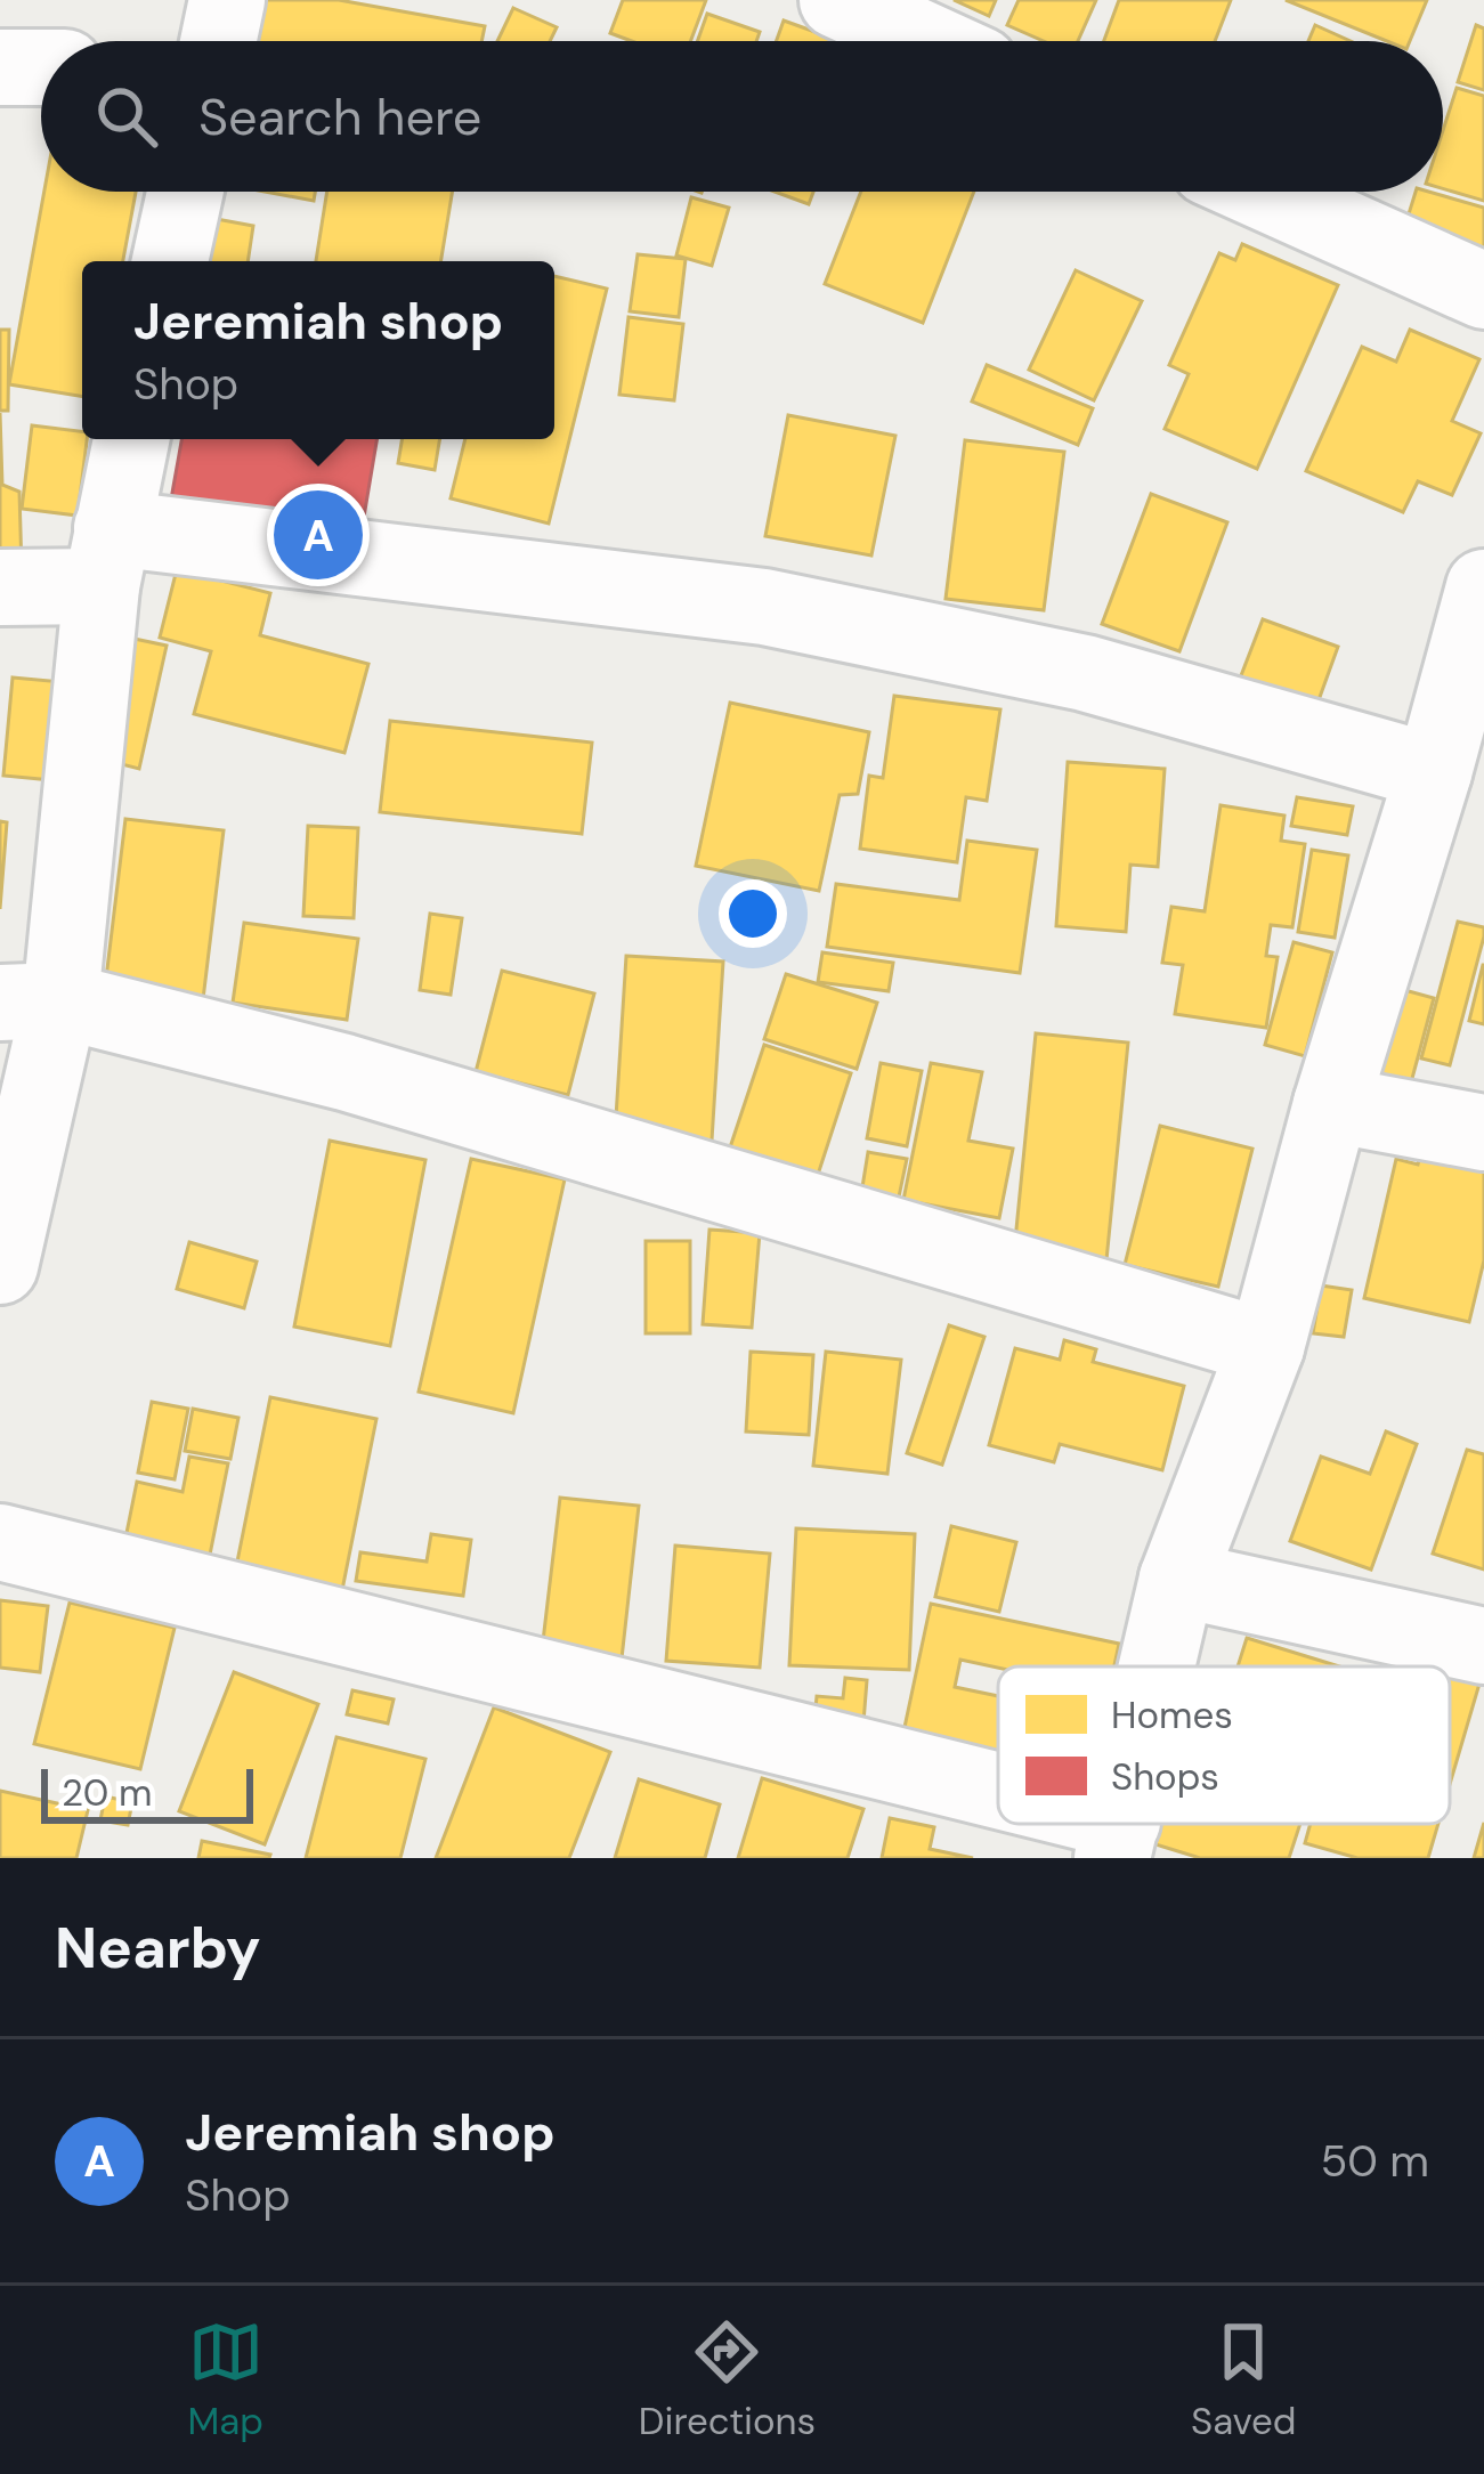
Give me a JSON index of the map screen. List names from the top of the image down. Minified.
{"legend":["Homes","Shops"],"scale_bar":"20 m","page":{"search":"Search here","popup":["Jeremiah shop","Shop"],"pins":"A","scale":"20 m","heading":"Nearby","list":[{"mark":"A","name":"Jeremiah shop","note":"Shop","value":"50 m"}],"nav":["Map","Directions","Saved"]}}
